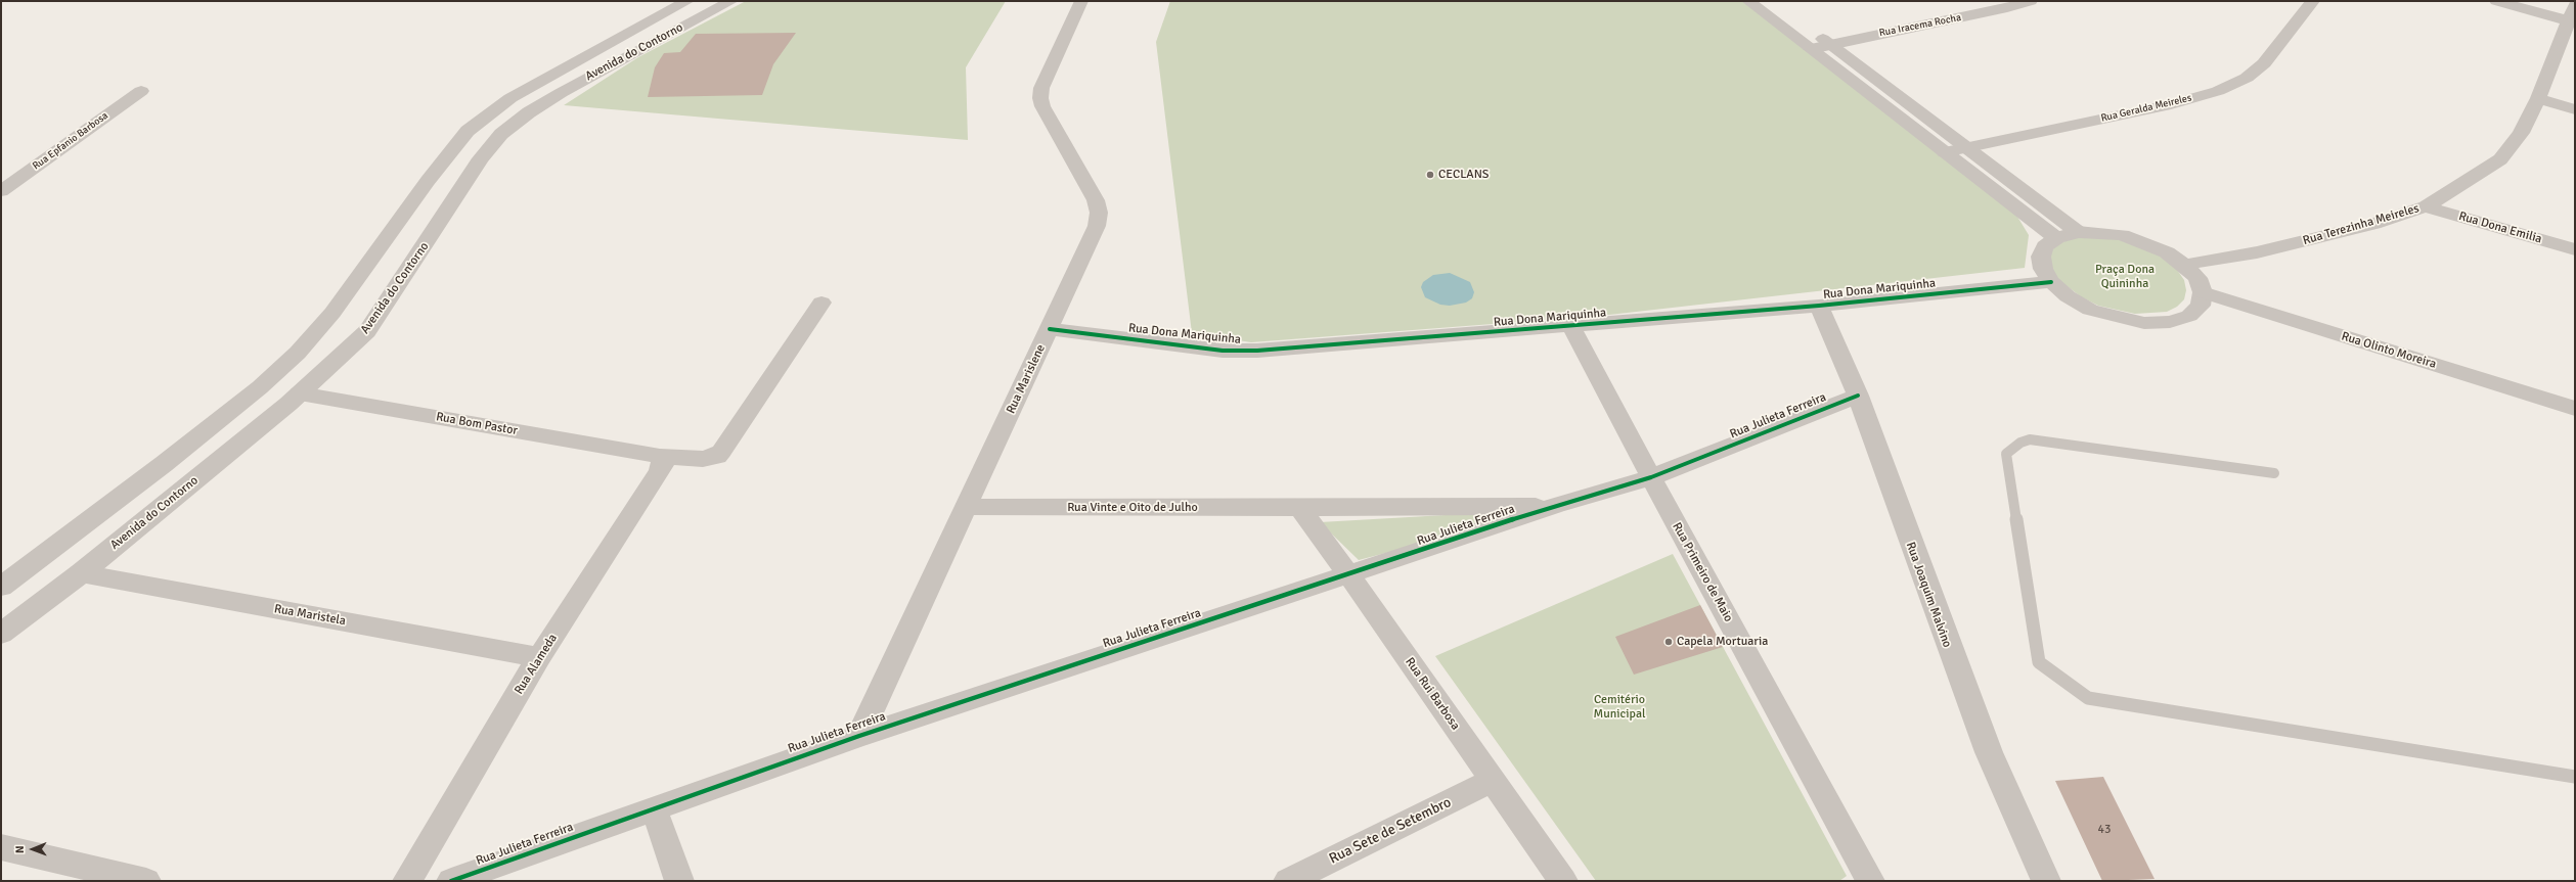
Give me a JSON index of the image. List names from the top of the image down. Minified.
{"streets":{"street":["Rua Iracema Rocha","Avenida do Contorno","Rua Geralda Meireles","Rua Epfanio Barbosa","Rua Terezinha Meireles","Rua Dona Emilia","Rua Dona Mariquinha","Rua Olinto Moreira","Rua Marislene","Rua Julieta Ferreira","Rua Bom Pastor","Rua Vinte e Oito de Julho","Rua Primeiro de Maio","Rua Joaquim Malvino","Rua Maristela","Rua Alameda","Rua Rui Barbosa","Rua Sete de Setembro"]},"crossings":[["Avenida do Contorno","Rua Bom Pastor"],["Avenida do Contorno","Rua Maristela"],["Rua Terezinha Meireles","Rua Dona Emilia"],["Rua Dona Mariquinha","Rua Marislene"],["Rua Dona Mariquinha","Rua Primeiro de Maio"],["Rua Dona Mariquinha","Rua Joaquim Malvino"],["Rua Marislene","Rua Julieta Ferreira"],["Rua Marislene","Rua Vinte e Oito de Julho"],["Rua Julieta Ferreira","Rua Vinte e Oito de Julho"],["Rua Julieta Ferreira","Rua Primeiro de Maio"],["Rua Julieta Ferreira","Rua Joaquim Malvino"],["Rua Julieta Ferreira","Rua Rui Barbosa"],["Rua Bom Pastor","Rua Alameda"],["Rua Vinte e Oito de Julho","Rua Rui Barbosa"],["Rua Maristela","Rua Alameda"],["Rua Rui Barbosa","Rua Sete de Setembro"]],"parks":["Praça Dona Quininha","Cemitério Municipal"],"places":["CECLANS","Capela Mortuaria"],"house_numbers":["43"],"north":"left"}
